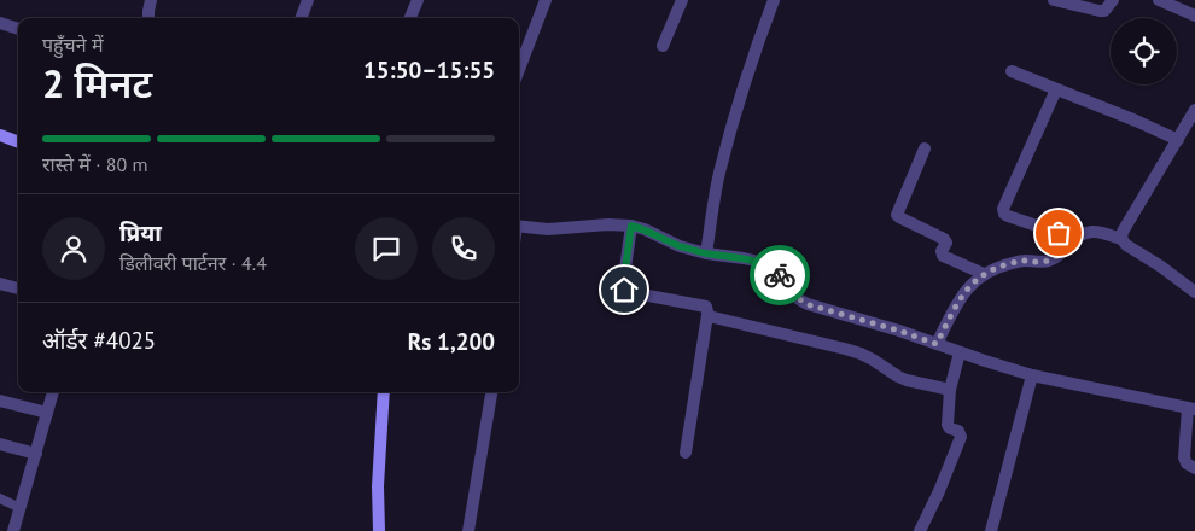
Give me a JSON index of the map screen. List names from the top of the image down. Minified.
{"page":{"heading":["2 मिनट","पहुँचने में","15:50–15:55"],"panel":["प्रिया","डिलीवरी पार्टनर · 4.4","ऑर्डर #4025","Rs 1,200"],"bar":"रास्ते में · 80 m"}}
